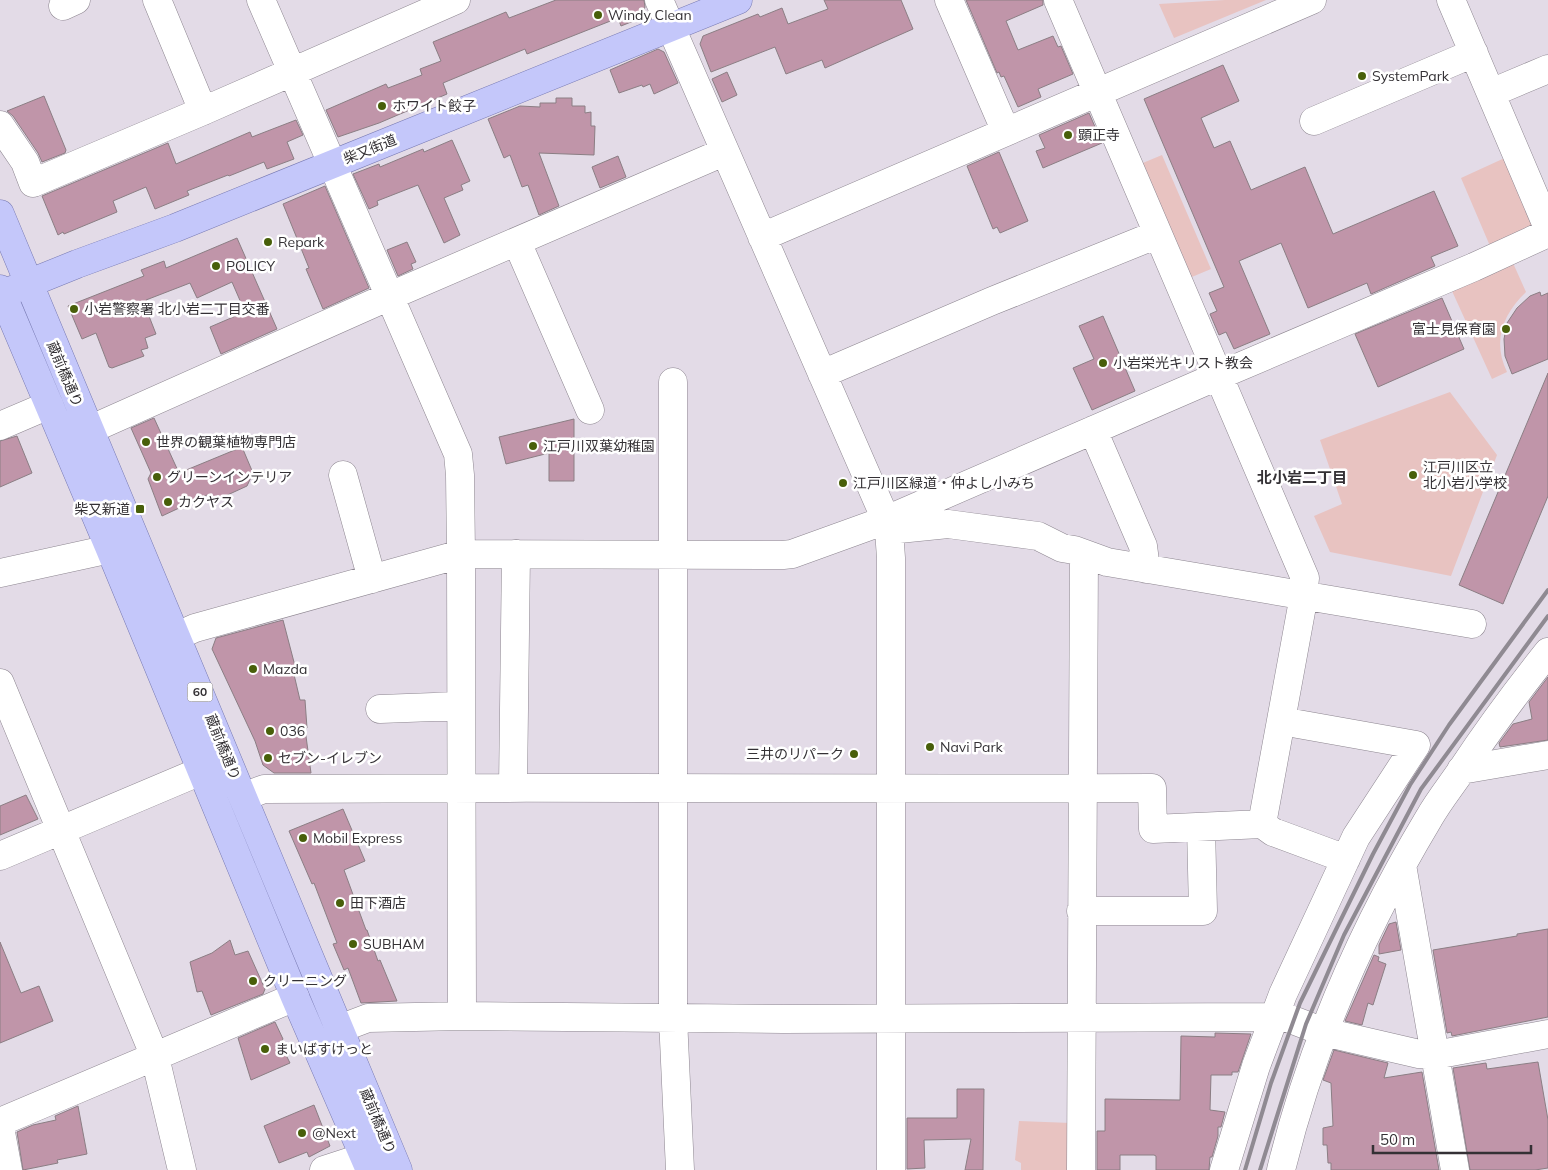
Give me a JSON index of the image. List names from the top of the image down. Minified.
{"streets":{"main road":["柴又街道","蔵前橋通り","60"]},"crossings":[["柴又街道","蔵前橋通り"]],"districts":["北小岩二丁目"],"places":{"other":["Windy Clean","SystemPark","ホワイト餃子","顕正寺","Repark","POLICY","小岩警察署 北小岩二丁目交番","富士見保育園","小岩栄光キリスト教会","世界の観葉植物専門店","江戸川双葉幼稚園","江戸川区立 北小岩小学校","グリーンインテリア","江戸川区緑道・仲よし小みち","カクヤス","Mazda","036","Navi Park","三井のリパーク","セブン-イレブン","Mobil Express","田下酒店","SUBHAM","クリーニング","まいばすけっと","@Next"],"transit":["柴又新道"]},"scale_bar":"50 m"}
